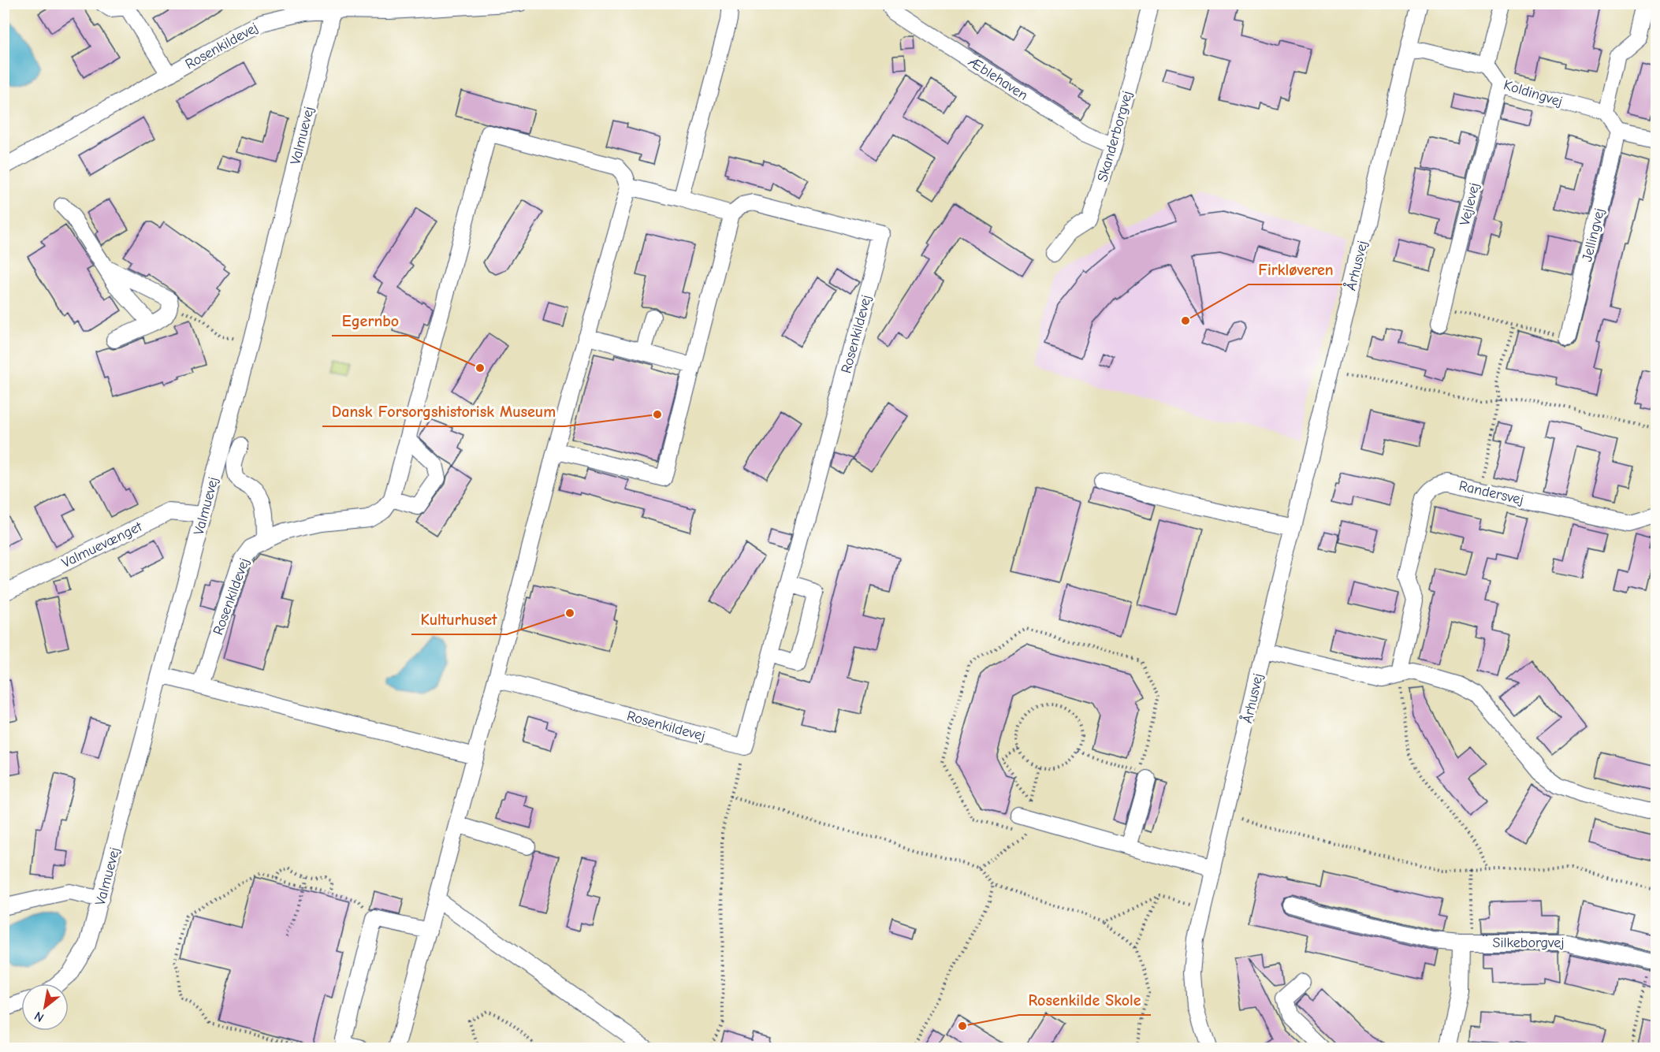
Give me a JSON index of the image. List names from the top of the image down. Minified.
{"streets":{"street":["Rosenkildevej","Æblehaven","Koldingvej","Valmuevej","Skanderborgvej","Vejlevej","Jellingvej","Århusvej","Randersvej","Valmuevænget","Silkeborgvej"]},"crossings":[["Rosenkildevej","Valmuevej"],["Æblehaven","Skanderborgvej"],["Koldingvej","Vejlevej"],["Valmuevej","Valmuevænget"]],"places":["Firkløveren","Egernbo","Dansk Forsorgshistorisk Museum","Kulturhuset","Rosenkilde Skole"],"north":"bottom left"}
